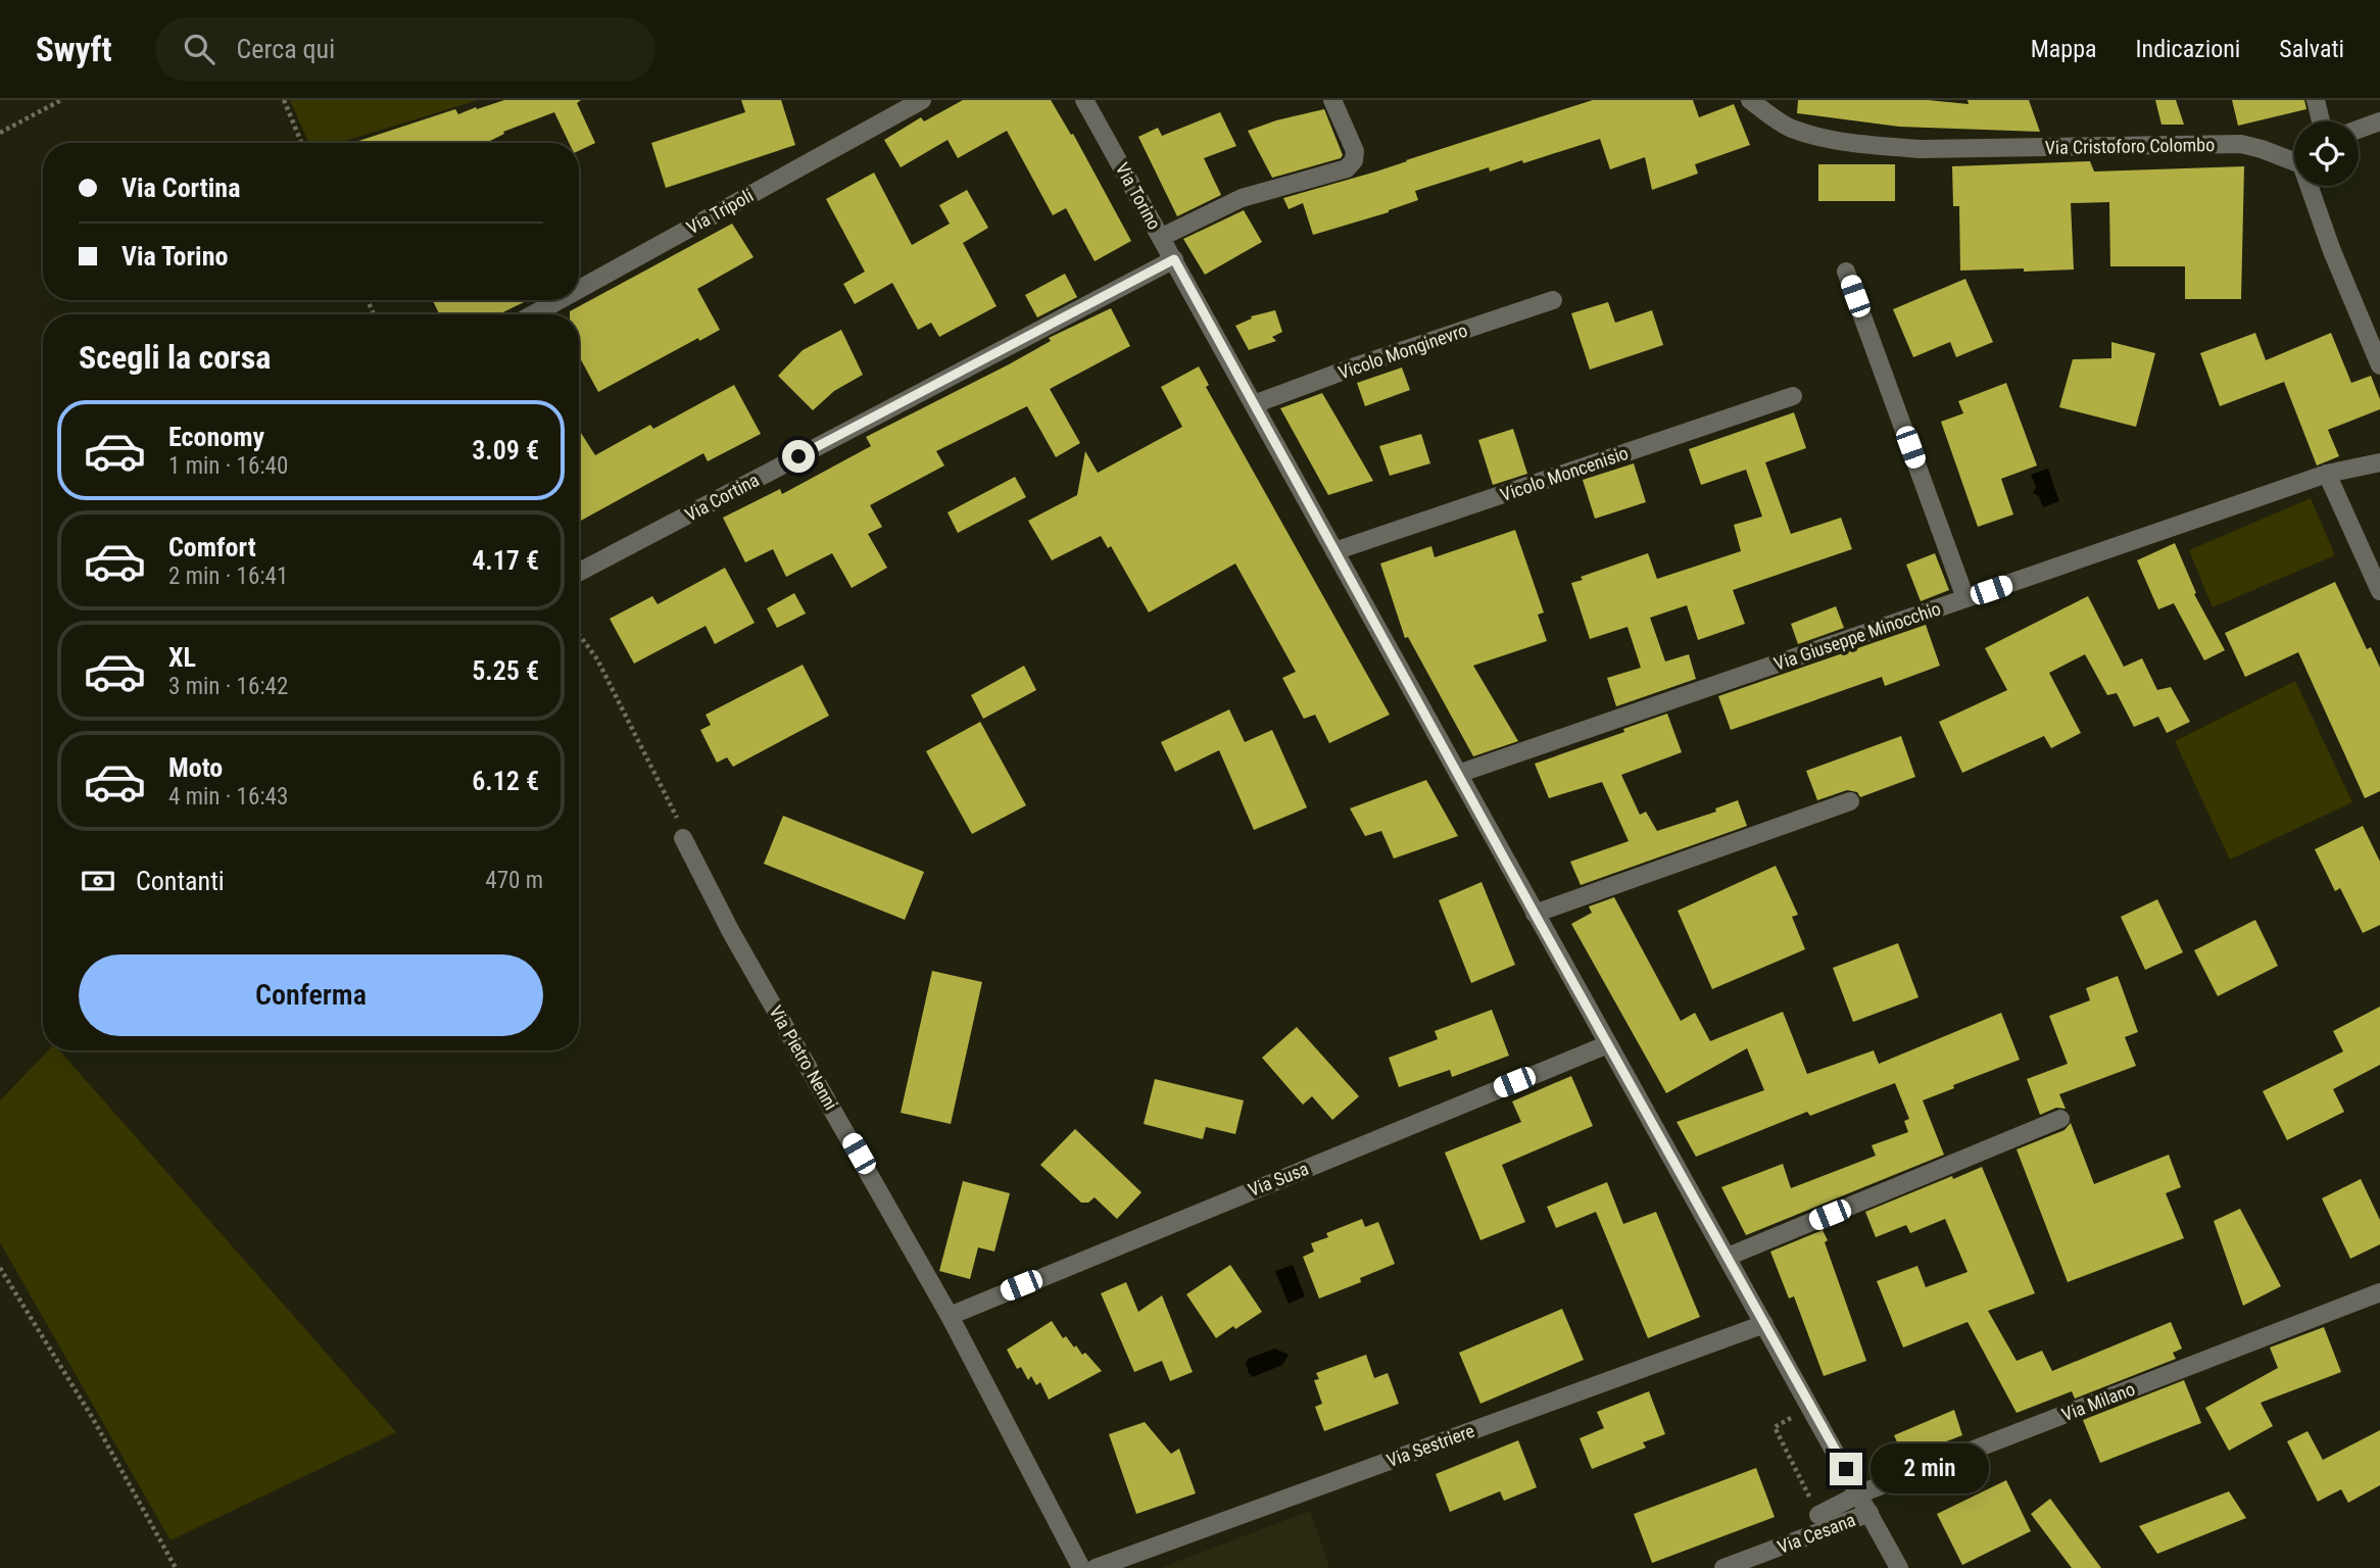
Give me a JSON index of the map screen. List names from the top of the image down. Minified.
{"streets":{"street":["Via Cristoforo Colombo","Via Torino","Via Tripoli","Vicolo Monginevro","Vicolo Moncenisio","Via Cortina","Via Giuseppe Minocchio","Via Pietro Nenni","Via Susa","Via Milano","Via Sestriere","Via Cesana"]},"crossings":[["Via Torino","Vicolo Monginevro"],["Via Torino","Vicolo Moncenisio"],["Via Torino","Via Cortina"],["Via Torino","Via Giuseppe Minocchio"],["Via Torino","Via Susa"],["Via Torino","Via Milano"],["Via Torino","Via Sestriere"],["Via Torino","Via Cesana"],["Via Pietro Nenni","Via Susa"]],"page":{"header":"Swyft","search":"Cerca qui","nav":["Mappa","Indicazioni","Salvati"],"banner":["Via Cortina","Via Torino"],"heading":"Scegli la corsa","list":[{"name":"Economy","note":"1 min · 16:40","value":"3.09 €"},{"name":"Comfort","note":"2 min · 16:41","value":"4.17 €"},{"name":"XL","note":"3 min · 16:42","value":"5.25 €"},{"name":"Moto","note":"4 min · 16:43","value":"6.12 €"}],"pay":["Contanti","470 m"],"buttons":"Conferma","bubble":"2 min"}}
